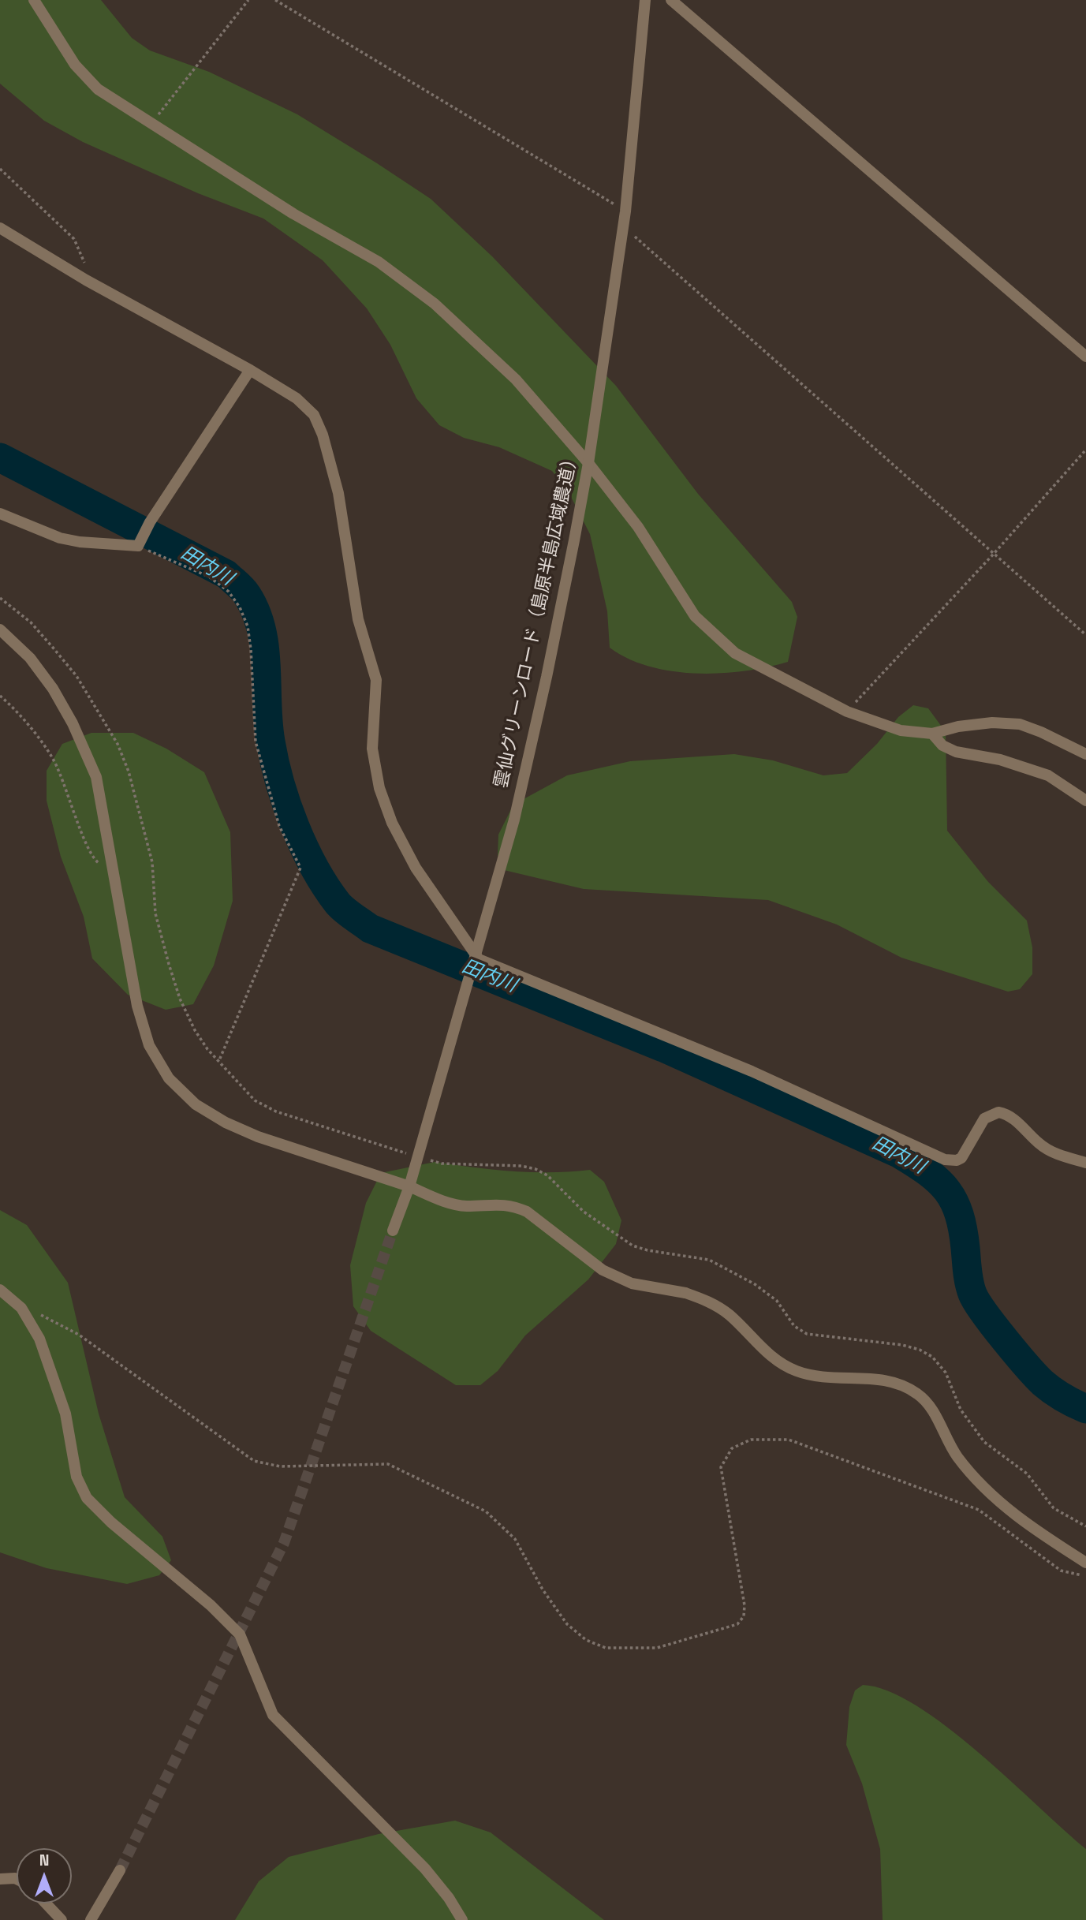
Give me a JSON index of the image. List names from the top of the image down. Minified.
{"streets":{"street":["雲仙グリーンロード（島原半島広域農道）"]},"water":["田内川"],"north":"top"}
